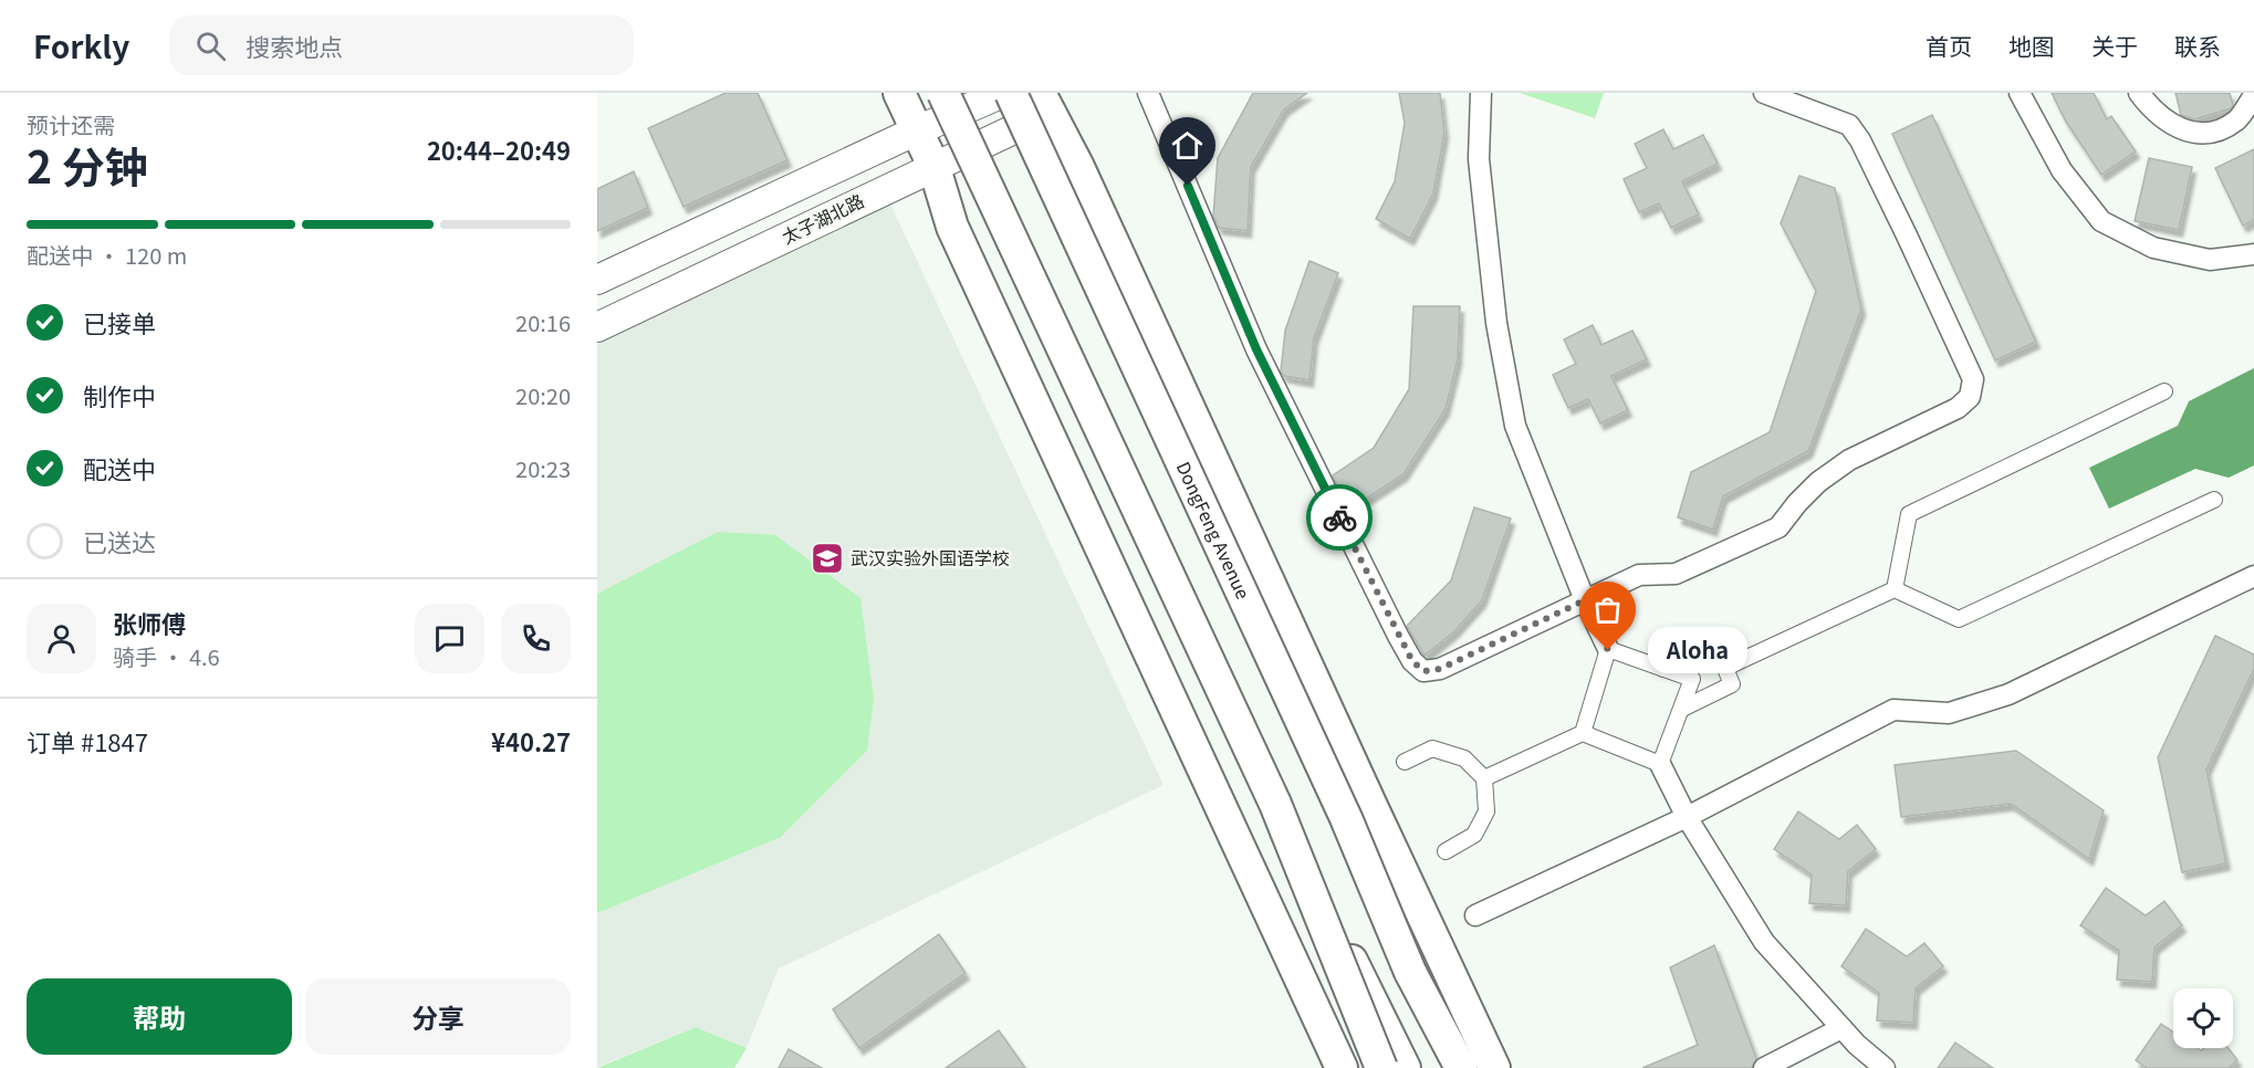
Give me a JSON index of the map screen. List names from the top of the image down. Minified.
{"streets":{"main road":["太子湖北路","DongFeng Avenue"]},"places":{"school or university":["武汉实验外国语学校"],"other":["Aloha"]},"page":{"header":"Forkly","search":"搜索地点","nav":["首页","地图","关于","联系"],"heading":["2 分钟","预计还需","20:44–20:49"],"panel":["张师傅","骑手 · 4.6","订单 #1847","¥40.27"],"bar":"配送中 · 120 m","list":[["已接单","20:16"],["制作中","20:20"],["配送中","20:23"],"已送达"],"bubble":"Aloha","buttons":["帮助","分享"]}}
